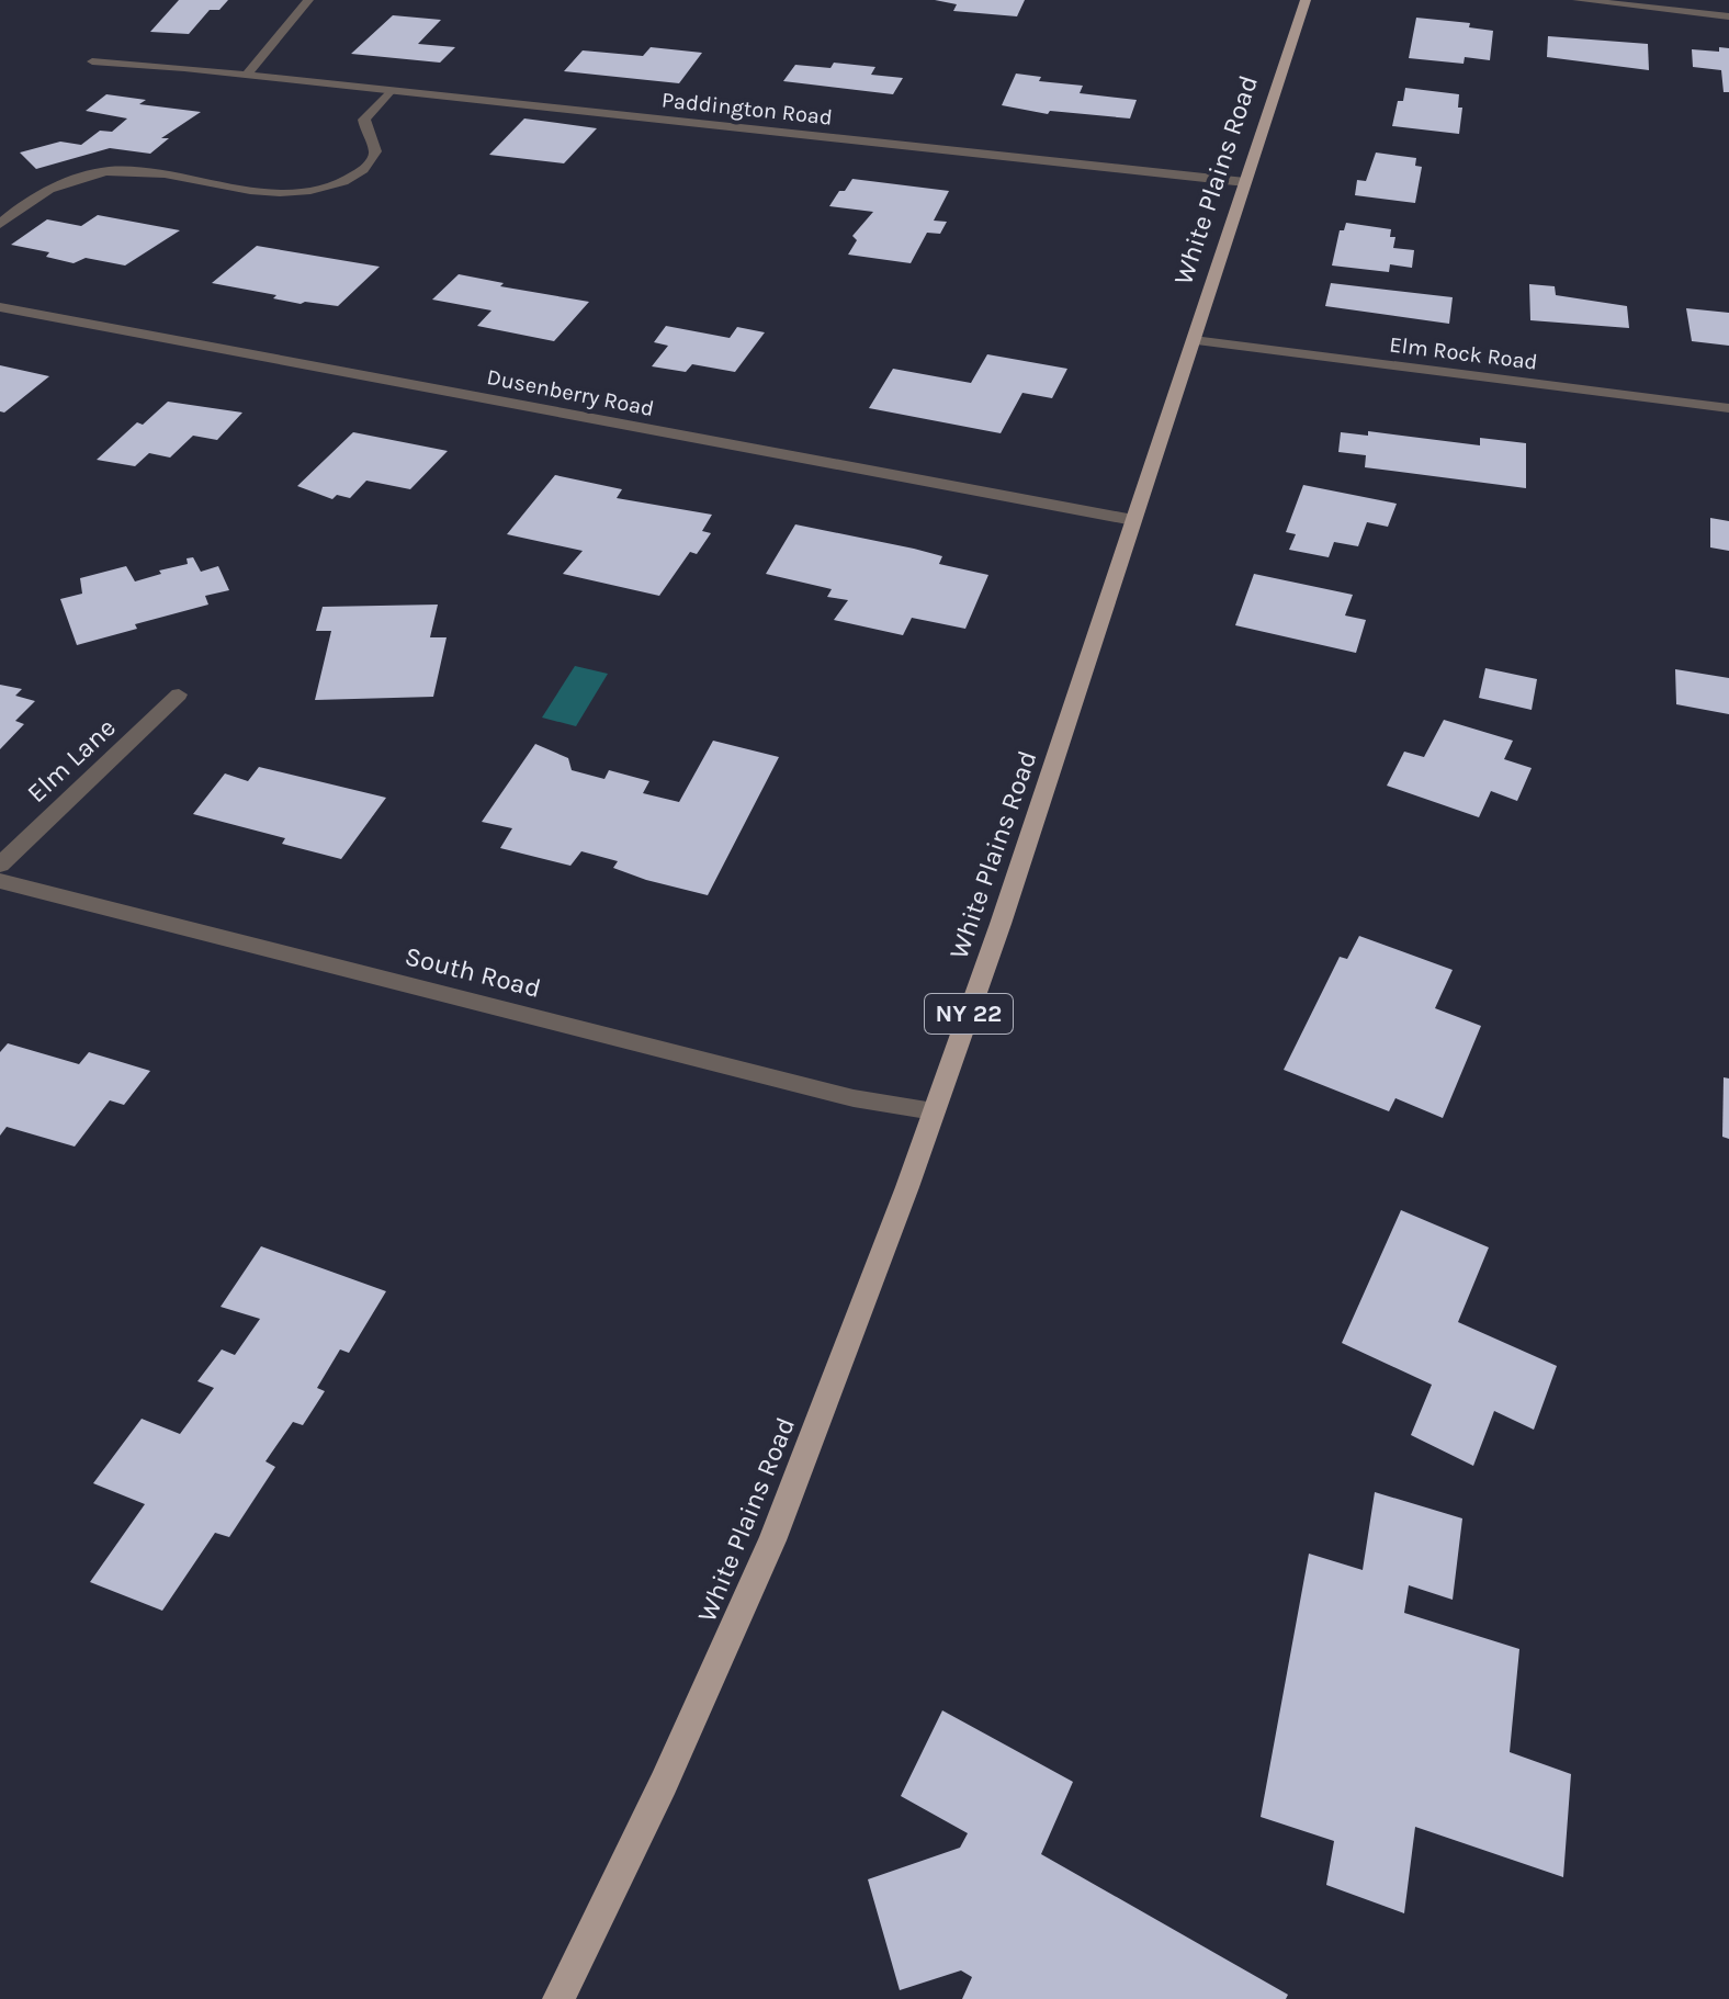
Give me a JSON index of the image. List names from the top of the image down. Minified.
{"streets":{"main road":["White Plains Road","NY 22"],"street":["Paddington Road","Elm Rock Road","Dusenberry Road","Elm Lane","South Road"]},"crossings":[["Paddington Road","White Plains Road"],["White Plains Road","Elm Rock Road"],["White Plains Road","Dusenberry Road"],["White Plains Road","South Road"]]}
